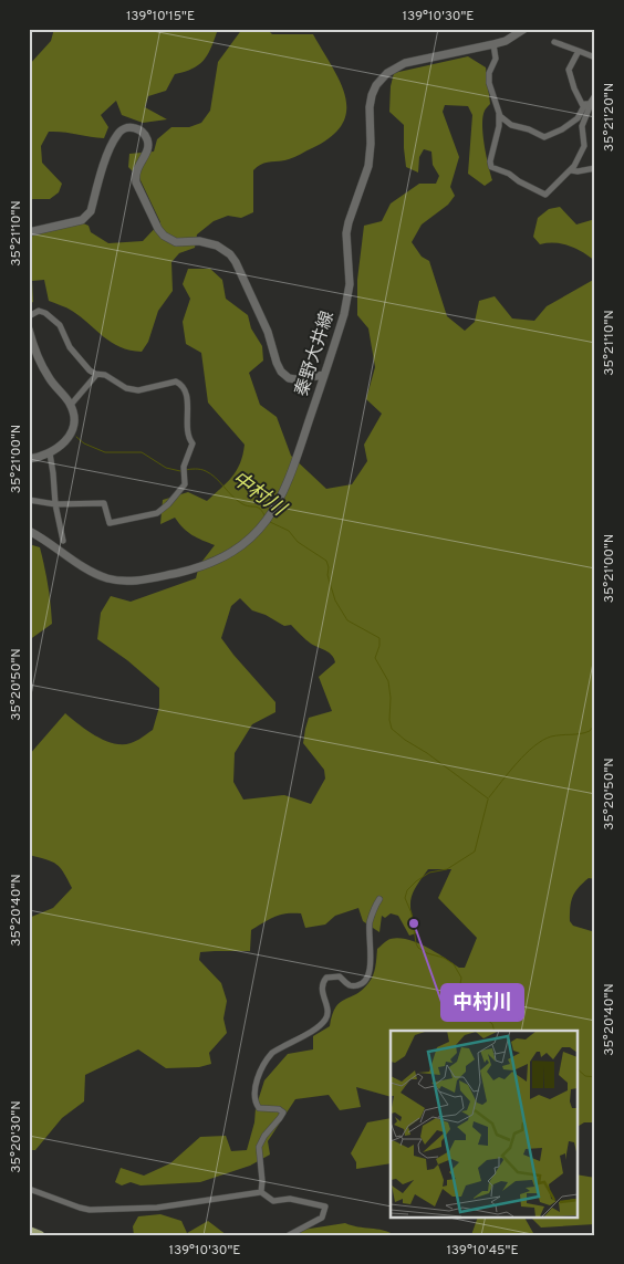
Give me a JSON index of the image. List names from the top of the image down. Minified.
{"streets":{"main road":["秦野大井線"]},"water":["中村川"],"places":["中村川"],"coordinates":["139°10'15\"E","139°10'30\"E","35°21'20\"N","35°21'10\"N","35°21'00\"N","35°20'50\"N","35°20'40\"N","35°20'30\"N","139°10'45\"E"]}
